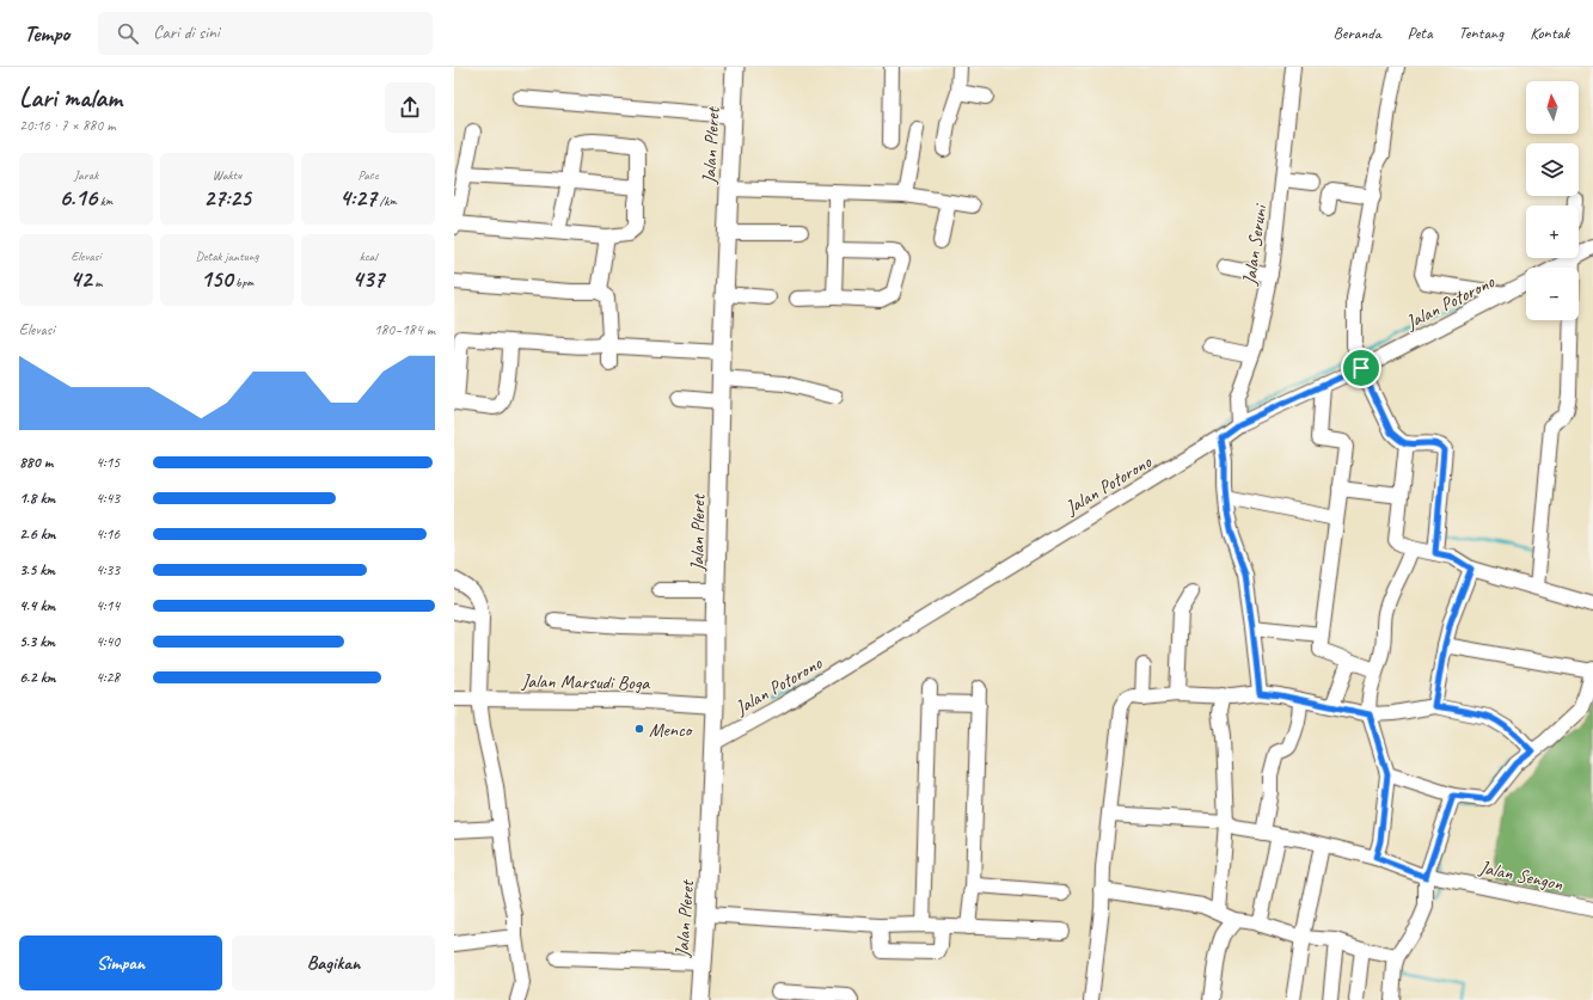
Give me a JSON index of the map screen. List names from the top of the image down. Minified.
{"streets":{"main road":["Jalan Pleret"],"street":["Jalan Seruni","Jalan Potorono","Jalan Marsudi Boga","Jalan Sengon"]},"crossings":[["Jalan Pleret","Jalan Potorono"],["Jalan Pleret","Jalan Marsudi Boga"],["Jalan Seruni","Jalan Potorono"]],"places":["Menco"],"north":"top","page":{"header":"Tempo","search":"Cari di sini","nav":["Beranda","Peta","Tentang","Kontak"],"heading":["Lari malam","20:16 · 7 × 880 m"],"map_buttons":["+","−"],"stats":[["Jarak","6.16 km"],["Waktu","27:25"],["Pace","4:27 /km"],["Elevasi","42 m"],["Detak jantung","150 bpm"],["kcal","437"]],"chart":["Elevasi","180–184 m"],"list":[{"name":"880 m","note":"4:15"},{"name":"1.8 km","note":"4:43"},{"name":"2.6 km","note":"4:16"},{"name":"3.5 km","note":"4:33"},{"name":"4.4 km","note":"4:14"},{"name":"5.3 km","note":"4:40"},{"name":"6.2 km","note":"4:28"}],"buttons":["Simpan","Bagikan"]}}
